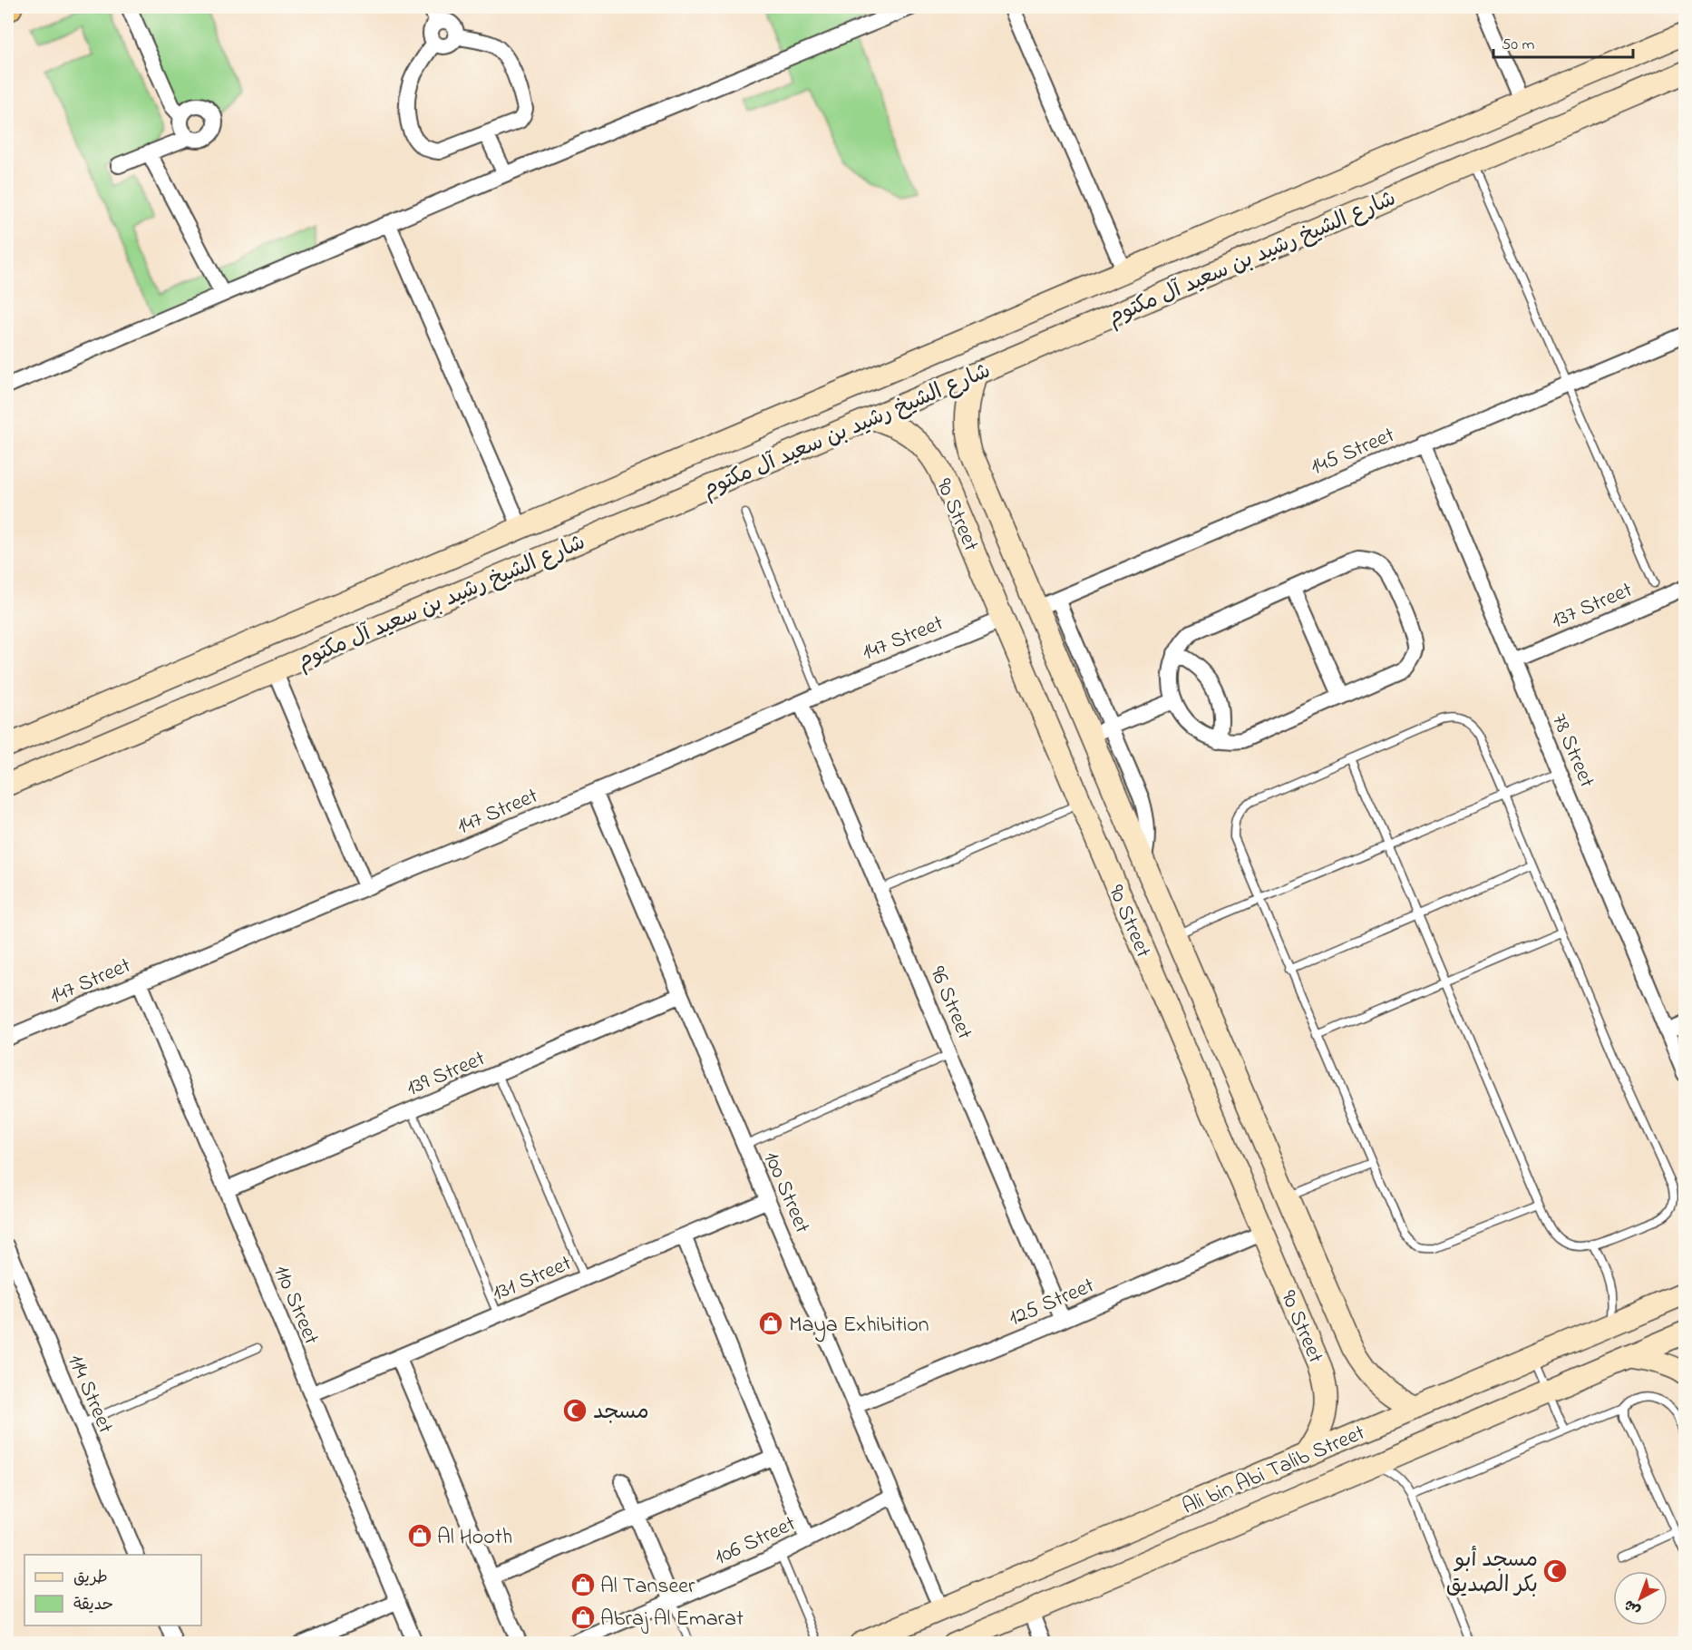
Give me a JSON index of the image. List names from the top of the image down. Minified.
{"streets":{"street":["شارع الشيخ رشيد بن سعيد آل مكتوم","145 Street","90 Street","137 Street","147 Street","78 Street","96 Street","139 Street","100 Street","131 Street","125 Street","110 Street","114 Street","Ali bin Abi Talib Street","106 Street"]},"crossings":[["شارع الشيخ رشيد بن سعيد آل مكتوم","90 Street"],["145 Street","90 Street"],["145 Street","78 Street"],["90 Street","147 Street"],["90 Street","125 Street"],["90 Street","Ali bin Abi Talib Street"],["137 Street","78 Street"],["147 Street","96 Street"],["147 Street","100 Street"],["147 Street","110 Street"],["96 Street","125 Street"],["139 Street","100 Street"],["139 Street","110 Street"],["100 Street","131 Street"],["100 Street","125 Street"],["100 Street","Ali bin Abi Talib Street"],["100 Street","106 Street"],["131 Street","110 Street"]],"places":{"shop":["Maya Exhibition","Al Hooth","Al Tanseer","Abraj Al Emarat"],"mosque":["مسجد","مسجد أبو بكر الصديق"]},"legend":["طريق","حديقة"],"scale_bar":"50 m","north":"bottom left"}
